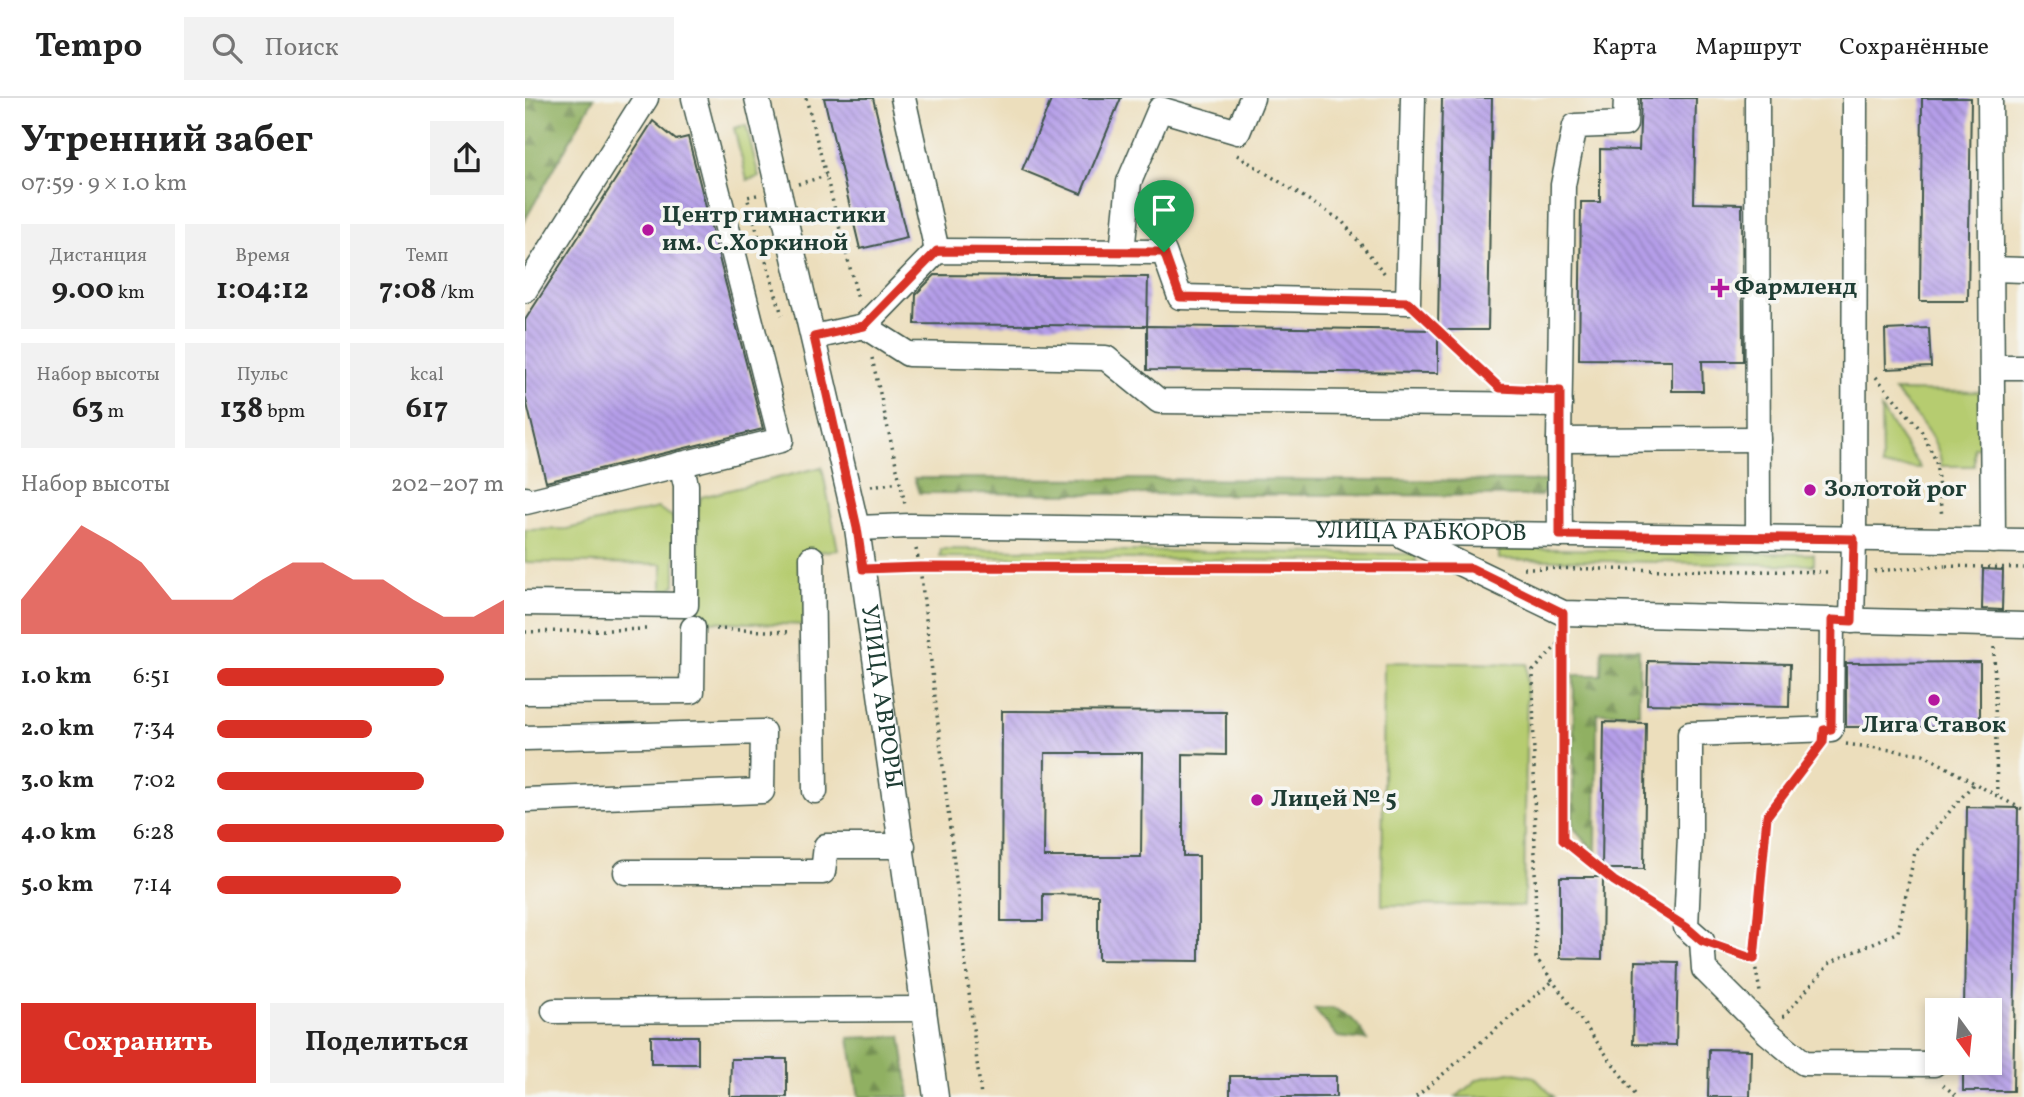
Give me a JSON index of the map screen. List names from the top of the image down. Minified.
{"streets":{"street":["УЛИЦА РАБКОРОВ","УЛИЦА АВРОРЫ"]},"crossings":[["УЛИЦА РАБКОРОВ","УЛИЦА АВРОРЫ"]],"places":{"other":["Центр гимнастики им. С.Хоркиной","Золотой рог","Лига Ставок","Лицей № 5"],"health":["Фармленд"]},"north":"bottom","page":{"header":"Tempo","search":"Поиск","nav":["Карта","Маршрут","Сохранённые"],"heading":["Утренний забег","07:59 · 9 × 1.0 km"],"stats":[["Дистанция","9.00 km"],["Время","1:04:12"],["Темп","7:08 /km"],["Набор высоты","63 m"],["Пульс","138 bpm"],["kcal","617"]],"chart":["Набор высоты","202–207 m"],"list":[{"name":"1.0 km","note":"6:51"},{"name":"2.0 km","note":"7:34"},{"name":"3.0 km","note":"7:02"},{"name":"4.0 km","note":"6:28"},{"name":"5.0 km","note":"7:14"}],"buttons":["Сохранить","Поделиться"]}}
